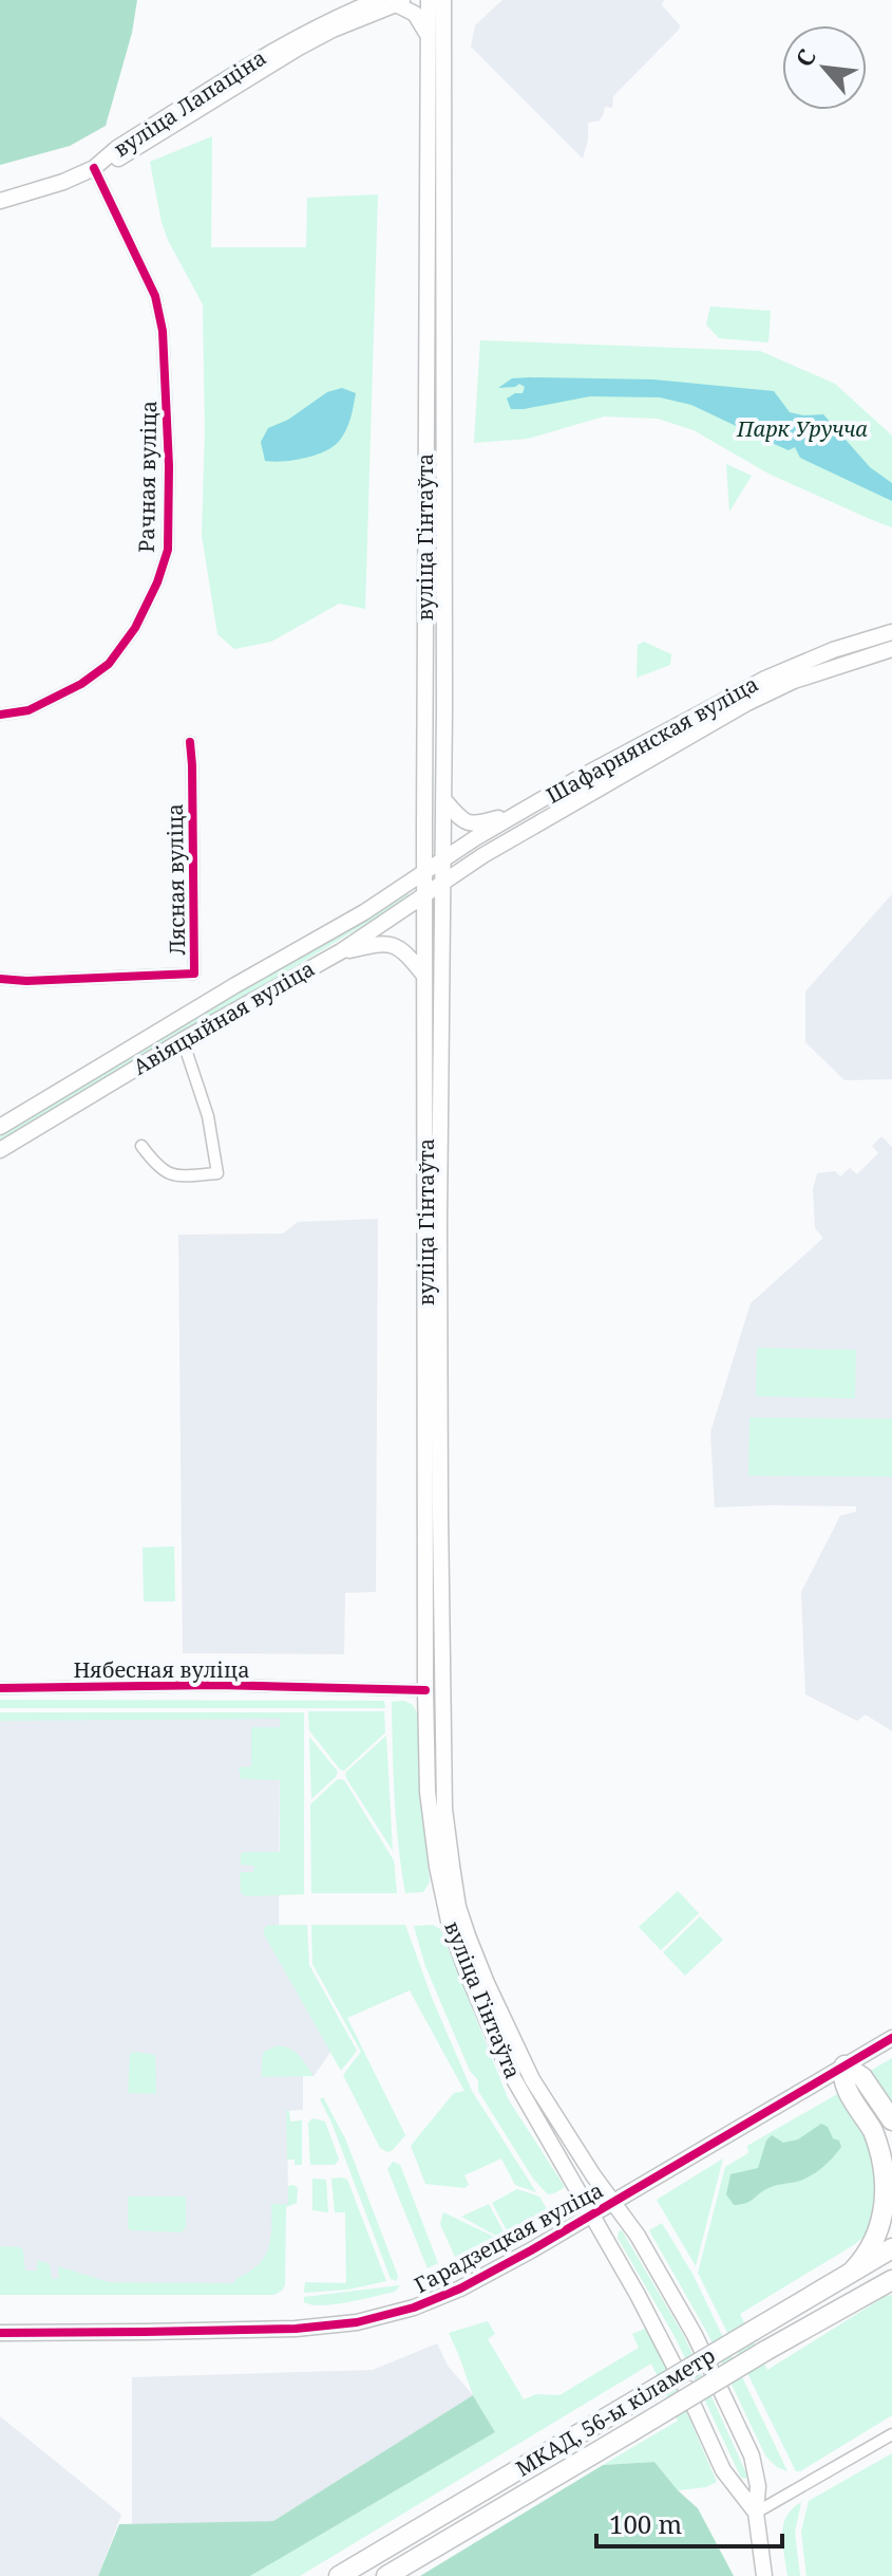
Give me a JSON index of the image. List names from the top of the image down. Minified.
{"streets":{"highway":["МКАД, 56-ы кіламетр"],"main road":["вуліца Лапаціна","вуліца Гінтаўта","Шафарнянская вуліца","Авіяцыйная вуліца","Гарадзецкая вуліца"],"street":["Рачная вуліца","Лясная вуліца","Нябесная вуліца"]},"crossings":[["вуліца Лапаціна","Рачная вуліца"],["вуліца Гінтаўта","Шафарнянская вуліца"],["вуліца Гінтаўта","Авіяцыйная вуліца"],["вуліца Гінтаўта","Нябесная вуліца"],["вуліца Гінтаўта","Гарадзецкая вуліца"],["Шафарнянская вуліца","Авіяцыйная вуліца"]],"parks":["Парк Уручча"],"scale_bar":"100 m","north":"top left"}
